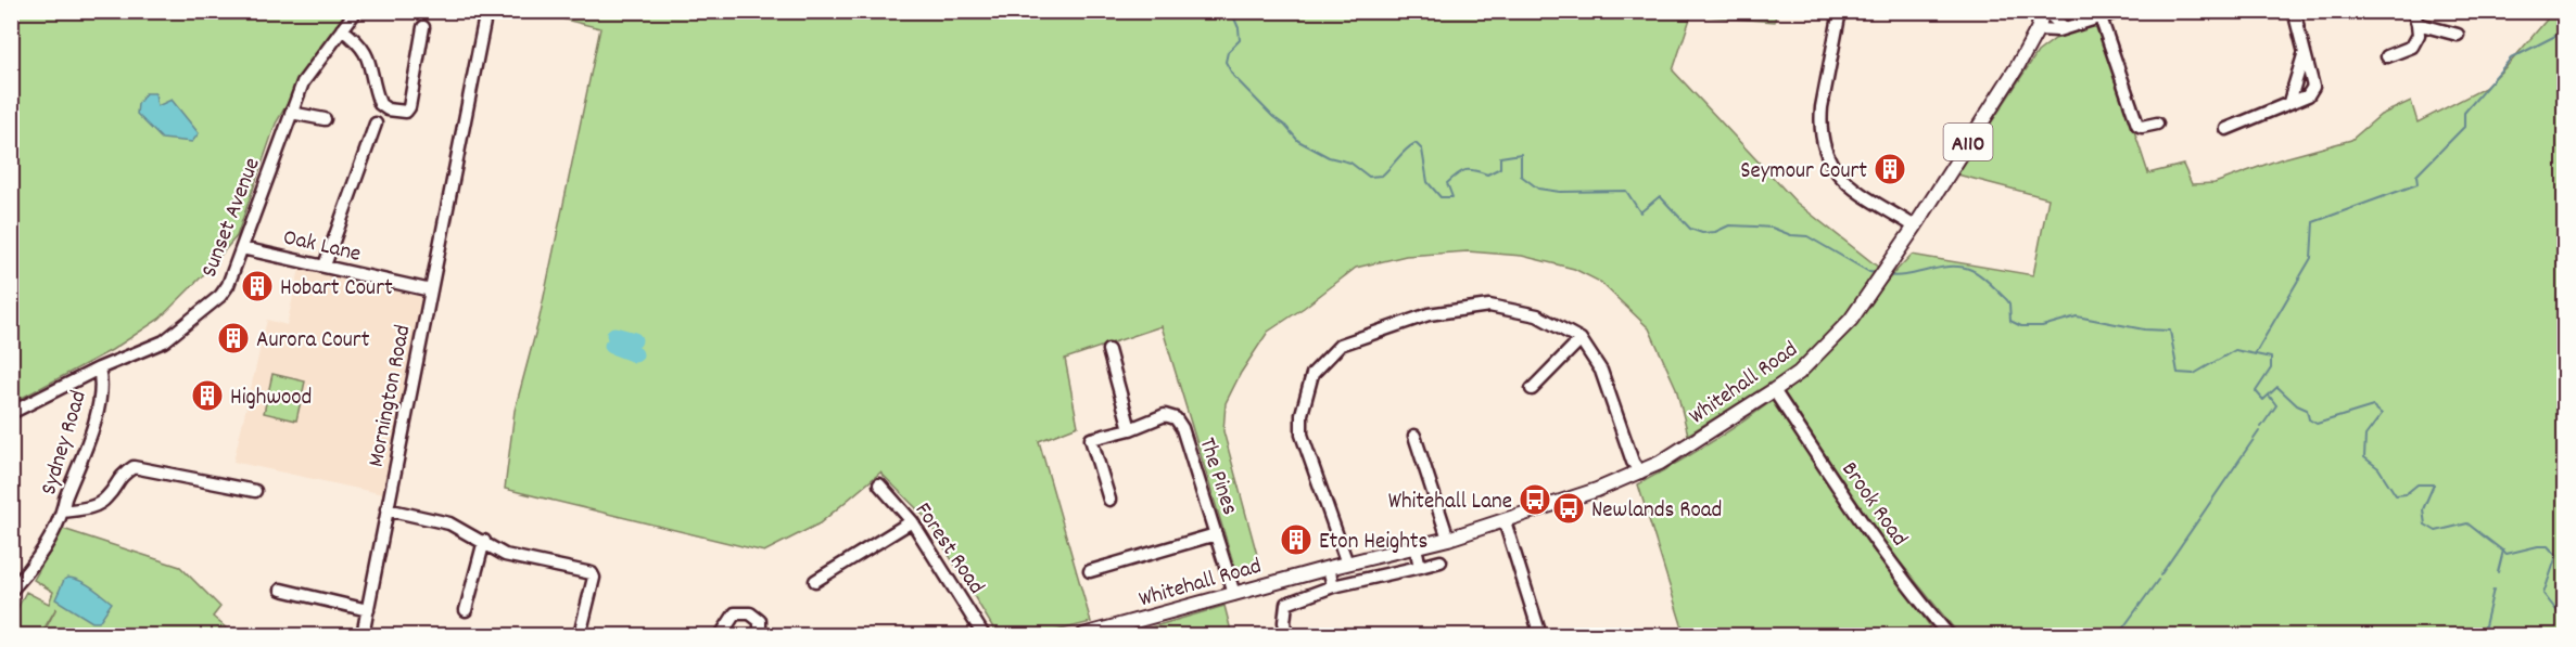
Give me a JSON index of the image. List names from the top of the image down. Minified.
{"streets":{"main road":["A110","Whitehall Road"],"street":["Sunset Avenue","Oak Lane","Mornington Road","Sydney Road","The Pines","Brook Road","Forest Road"]},"crossings":[["Sunset Avenue","Oak Lane"],["Sunset Avenue","Sydney Road"],["Oak Lane","Mornington Road"],["Whitehall Road","The Pines"],["Whitehall Road","Brook Road"]],"places":{"building":["Seymour Court","Hobart Court","Aurora Court","Highwood","Eton Heights"],"bus stop":["Whitehall Lane","Newlands Road"]}}
